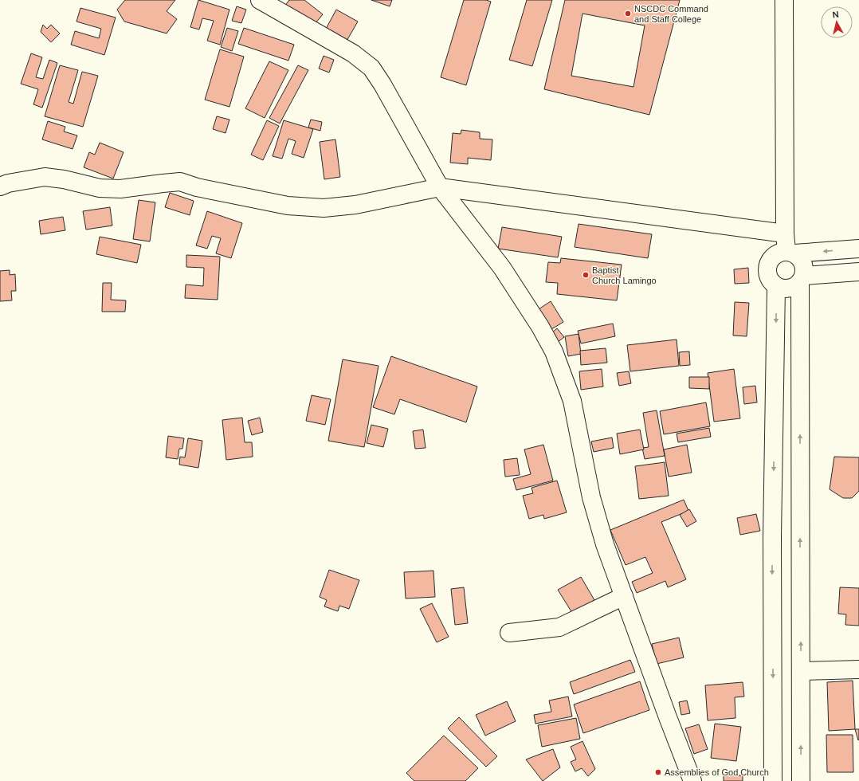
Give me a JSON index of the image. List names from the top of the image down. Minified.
{"places":["NSCDC Command and Staff College","Baptist Church Lamingo","Assemblies of God Church"],"north":"top"}
